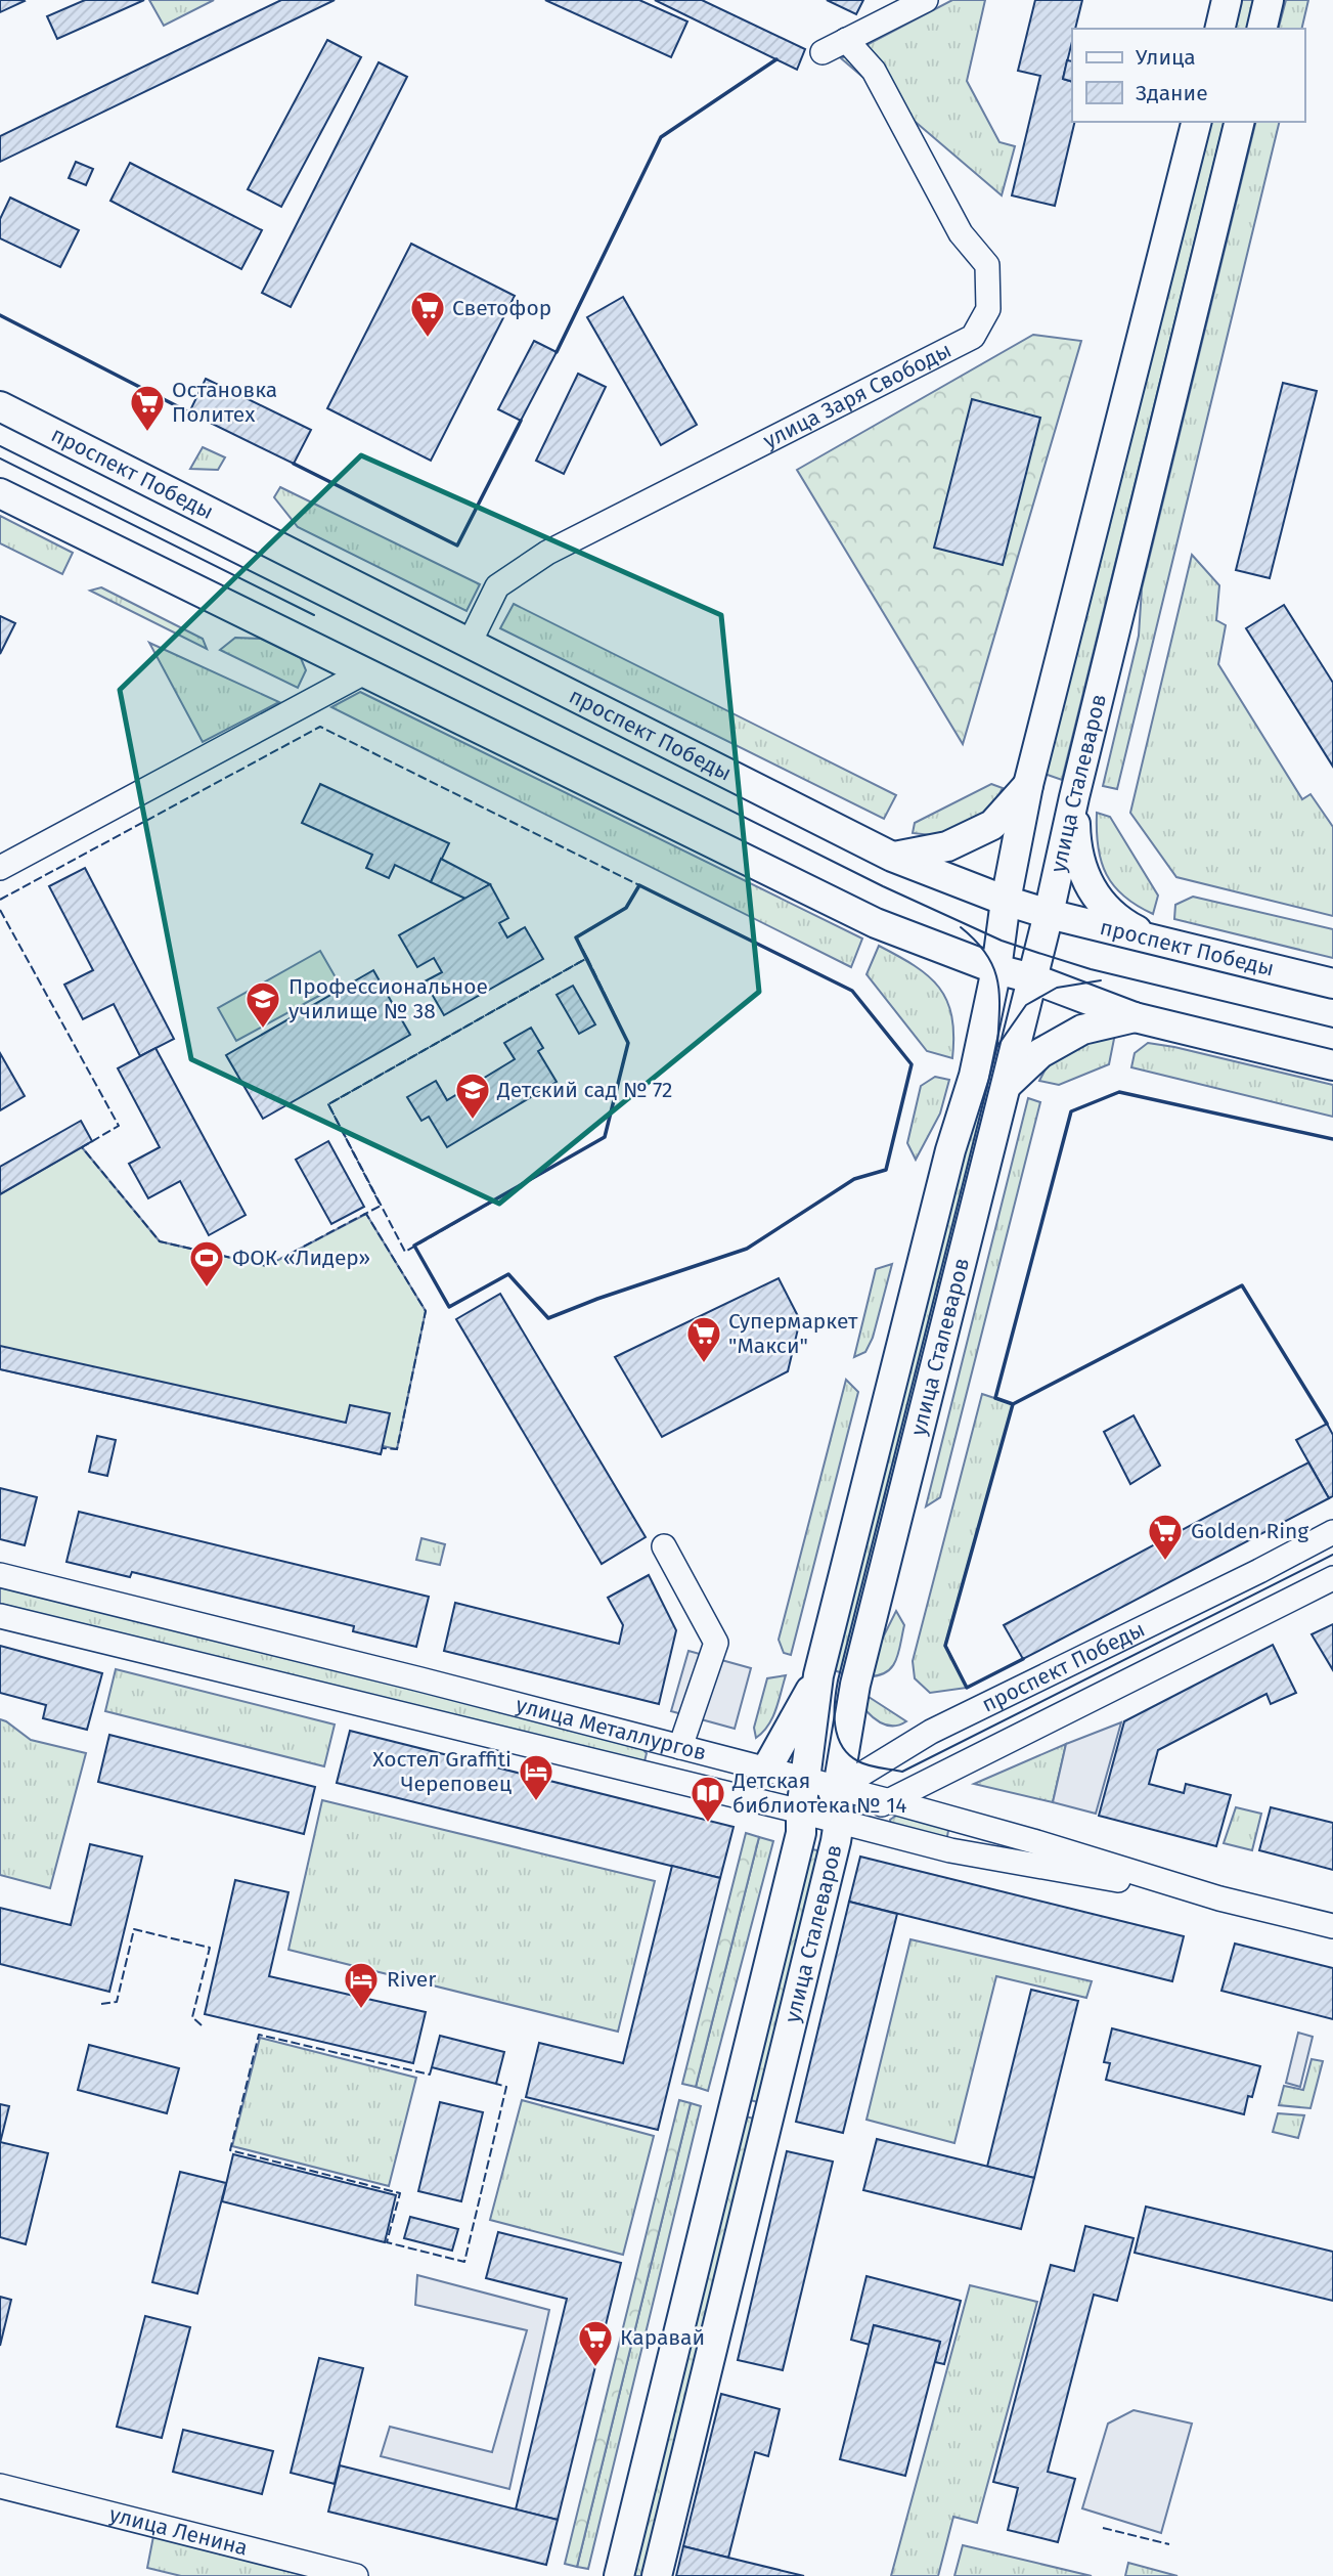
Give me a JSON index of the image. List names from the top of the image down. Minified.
{"streets":{"main road":["проспект Победы","улица Сталеваров"],"street":["улица Заря Свободы","улица Металлургов","улица Ленина"]},"crossings":[["улица Заря Свободы","проспект Победы"],["проспект Победы","улица Сталеваров"],["проспект Победы","улица Металлургов"],["улица Сталеваров","улица Металлургов"]],"places":{"supermarket":["Светофор","Остановка Политех","Супермаркет \"Макси\"","Golden Ring","Каравай"],"school or university":["Профессиональное училище № 38","Детский сад № 72"],"sports":["ФОК «Лидер»"],"hotel":["Хостел Graffiti Череповец","River"],"library":["Детская библиотека № 14"]},"legend":["Улица","Здание"]}
